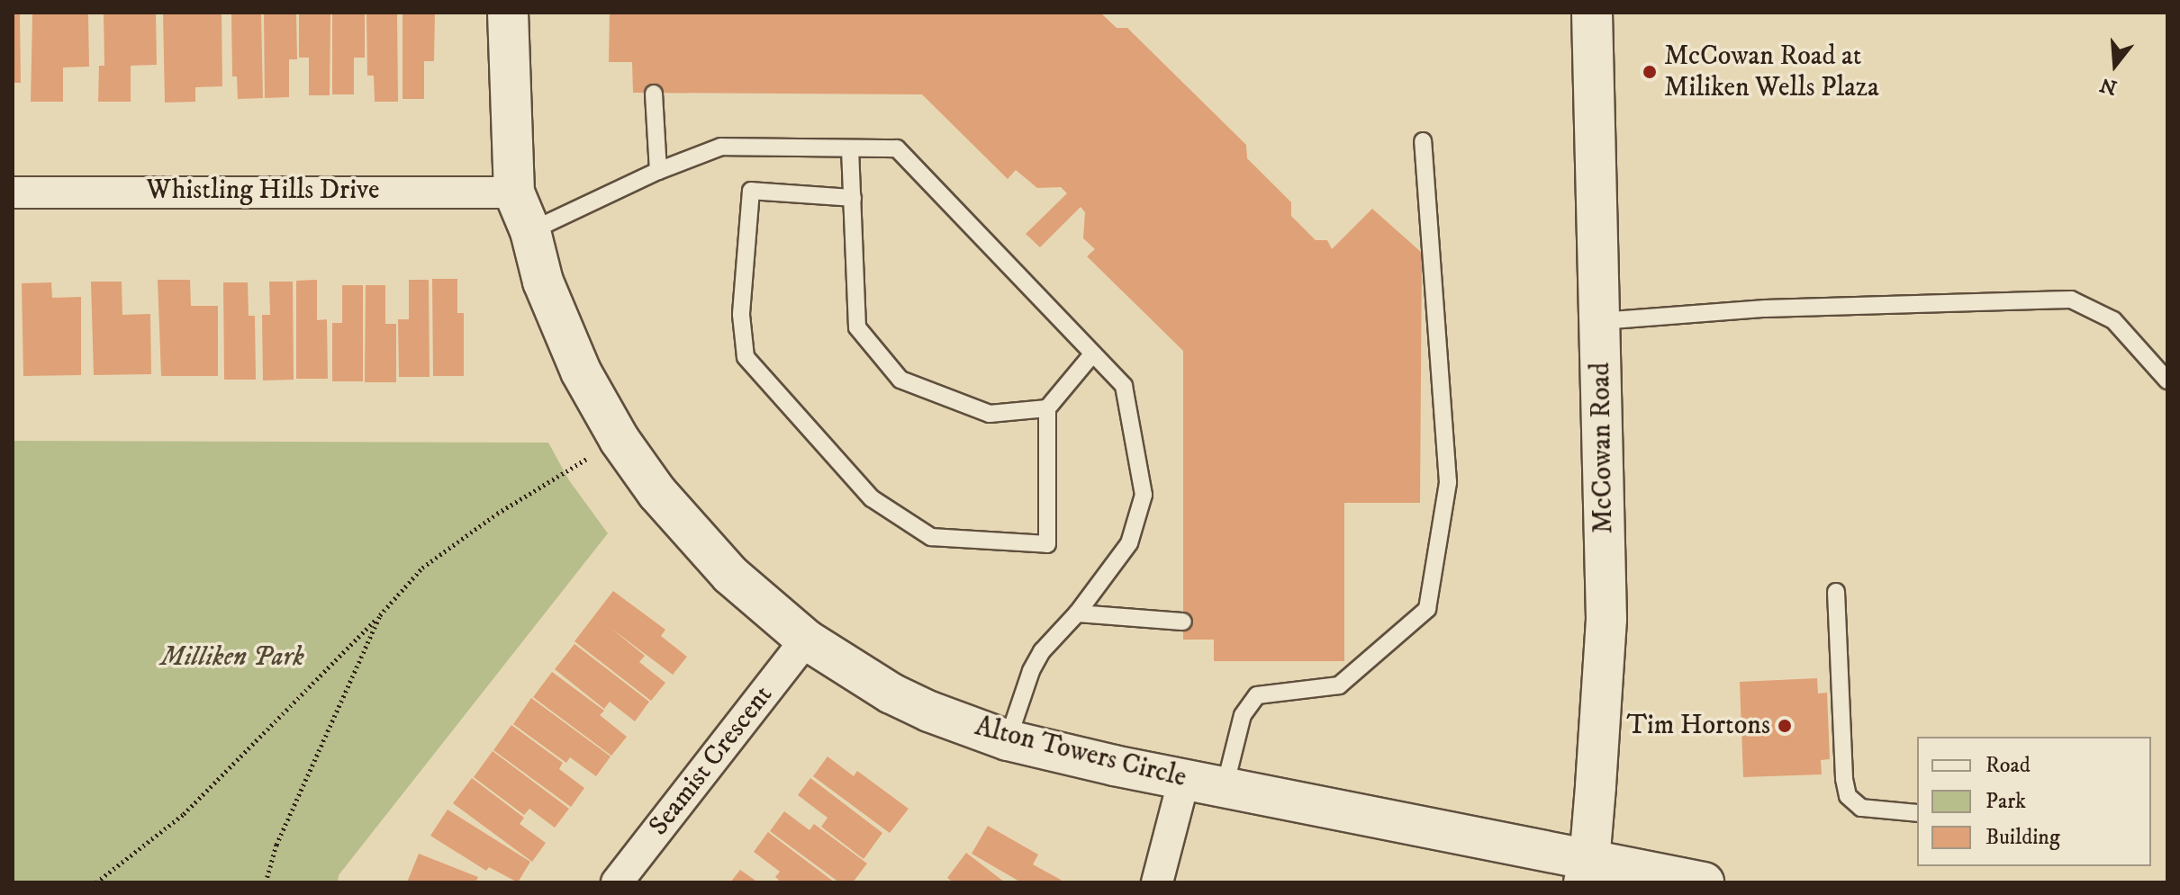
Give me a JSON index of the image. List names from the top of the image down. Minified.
{"streets":{"street":["Whistling Hills Drive","McCowan Road","Alton Towers Circle","Seamist Crescent"]},"crossings":[["Whistling Hills Drive","Alton Towers Circle"],["McCowan Road","Alton Towers Circle"],["Alton Towers Circle","Seamist Crescent"]],"parks":["Milliken Park"],"places":["McCowan Road at Miliken Wells Plaza","Tim Hortons"],"legend":["Road","Park","Building"],"north":"bottom"}
